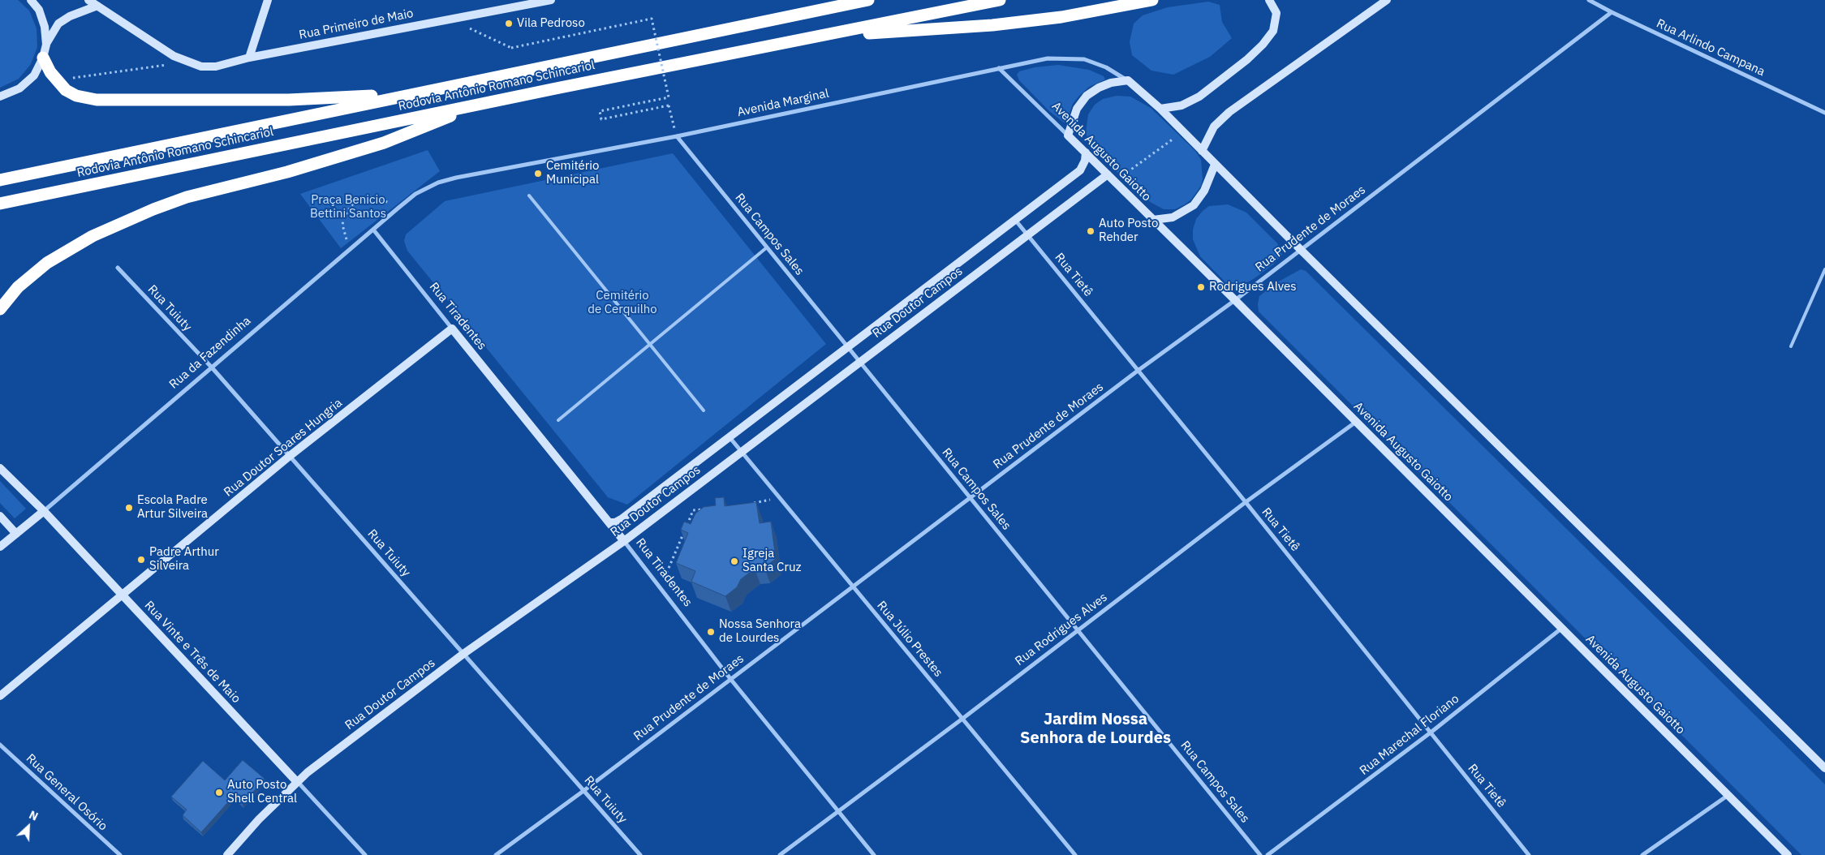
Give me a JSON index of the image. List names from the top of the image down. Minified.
{"streets":{"highway":["Rodovia Antônio Romano Schincariol"],"street":["Rua Primeiro de Maio","Rua Arlindo Campana","Avenida Marginal","Avenida Augusto Gaiotto","Rua Prudente de Moraes","Rua Campos Sales","Rua Tietê","Rua Doutor Campos","Rua Tuiuty","Rua Tiradentes","Rua da Fazendinha","Rua Doutor Soares Hungria","Rua Rodrigues Alves","Rua Júlio Prestes","Rua Vinte e Três de Maio","Rua Marechal Floriano","Rua General Osório"]},"crossings":[["Rua Arlindo Campana","Rua Prudente de Moraes"],["Avenida Marginal","Avenida Augusto Gaiotto"],["Avenida Marginal","Rua Campos Sales"],["Avenida Marginal","Rua da Fazendinha"],["Avenida Augusto Gaiotto","Rua Prudente de Moraes"],["Avenida Augusto Gaiotto","Rua Doutor Campos"],["Avenida Augusto Gaiotto","Rua Rodrigues Alves"],["Avenida Augusto Gaiotto","Rua Marechal Floriano"],["Rua Prudente de Moraes","Rua Campos Sales"],["Rua Prudente de Moraes","Rua Tietê"],["Rua Prudente de Moraes","Rua Tuiuty"],["Rua Prudente de Moraes","Rua Tiradentes"],["Rua Prudente de Moraes","Rua Júlio Prestes"],["Rua Campos Sales","Rua Doutor Campos"],["Rua Campos Sales","Rua Rodrigues Alves"],["Rua Tietê","Rua Doutor Campos"],["Rua Tietê","Rua Rodrigues Alves"],["Rua Tietê","Rua Marechal Floriano"],["Rua Doutor Campos","Rua Tuiuty"],["Rua Doutor Campos","Rua Tiradentes"],["Rua Doutor Campos","Rua Júlio Prestes"],["Rua Doutor Campos","Rua Vinte e Três de Maio"],["Rua Tuiuty","Rua da Fazendinha"],["Rua Tuiuty","Rua Doutor Soares Hungria"],["Rua Tiradentes","Rua da Fazendinha"],["Rua Tiradentes","Rua Doutor Soares Hungria"],["Rua Tiradentes","Rua Rodrigues Alves"],["Rua da Fazendinha","Rua Vinte e Três de Maio"],["Rua Doutor Soares Hungria","Rua Vinte e Três de Maio"],["Rua Rodrigues Alves","Rua Júlio Prestes"]],"districts":["Jardim Nossa Senhora de Lourdes"],"parks":["Praça Benicio Bettini Santos","Cemitério de Cerquilho"],"places":["Vila Pedroso","Cemitério Municipal","Auto Posto Rehder","Rodrigues Alves","Escola Padre Artur Silveira","Padre Arthur Silveira","Igreja Santa Cruz","Nossa Senhora de Lourdes","Auto Posto Shell Central"],"north":"top right"}
